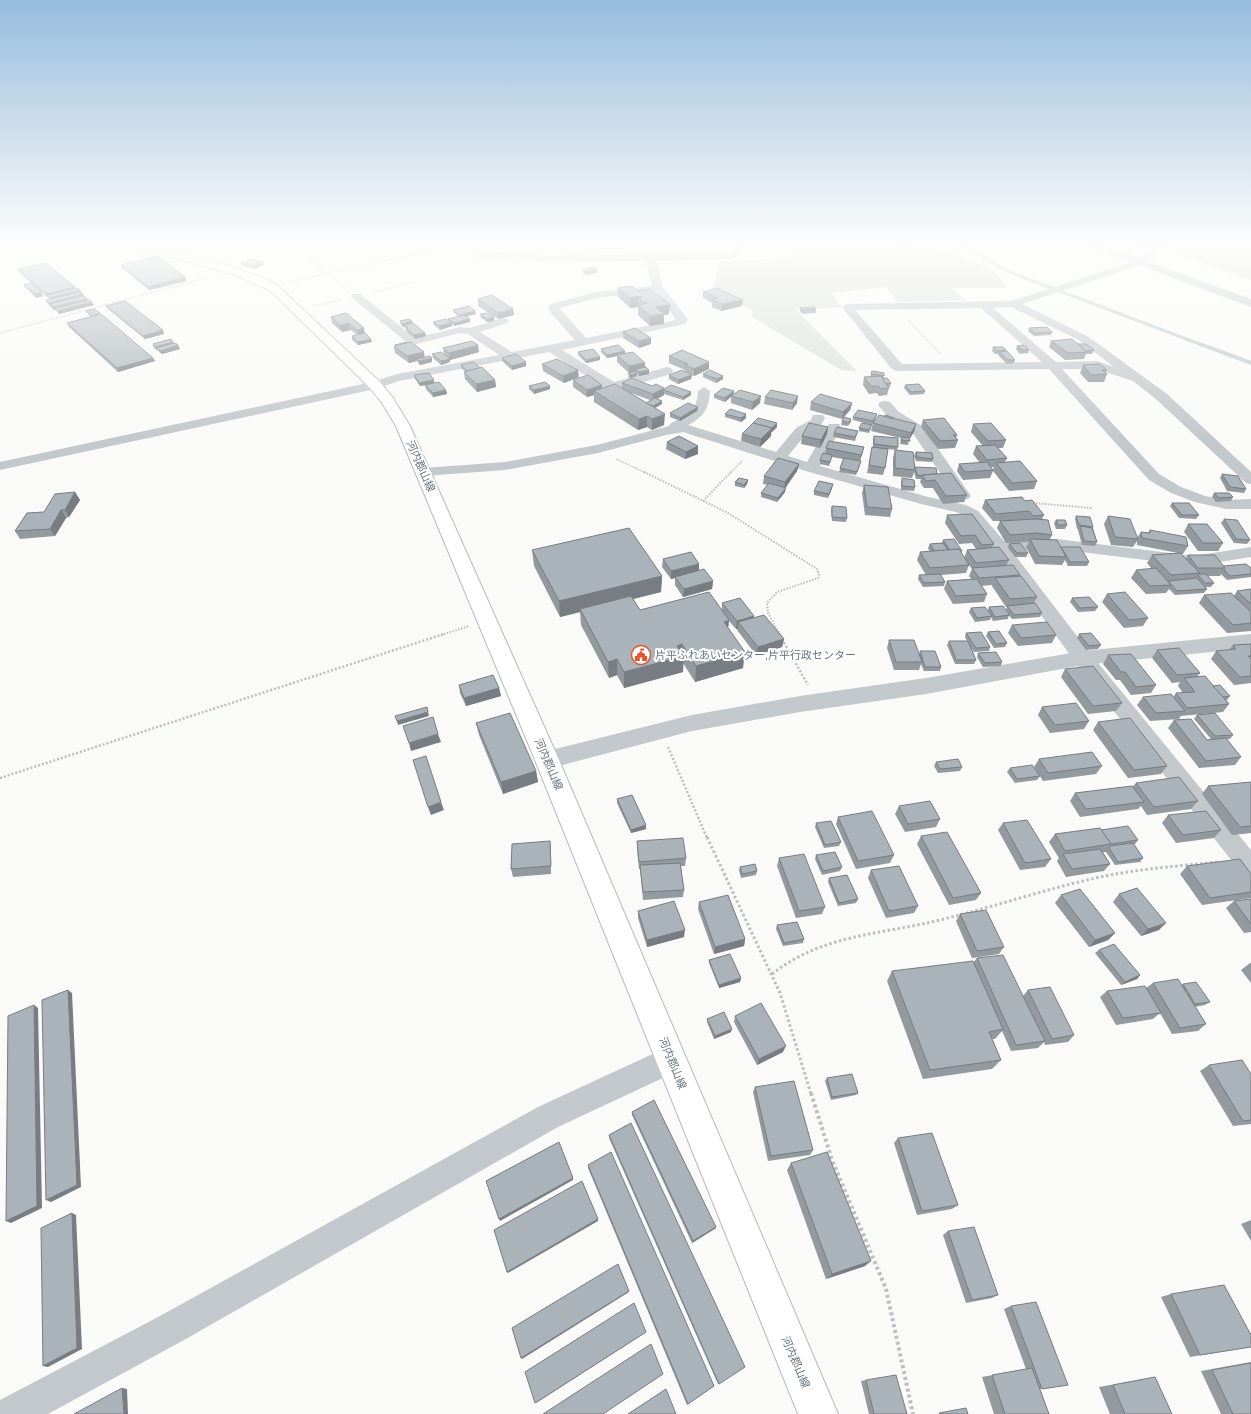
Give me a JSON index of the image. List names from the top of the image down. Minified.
{"streets":{"main road":["河内郡山線"]},"places":{"public building":["片平ふれあいセンター,片平行政センター"]}}
